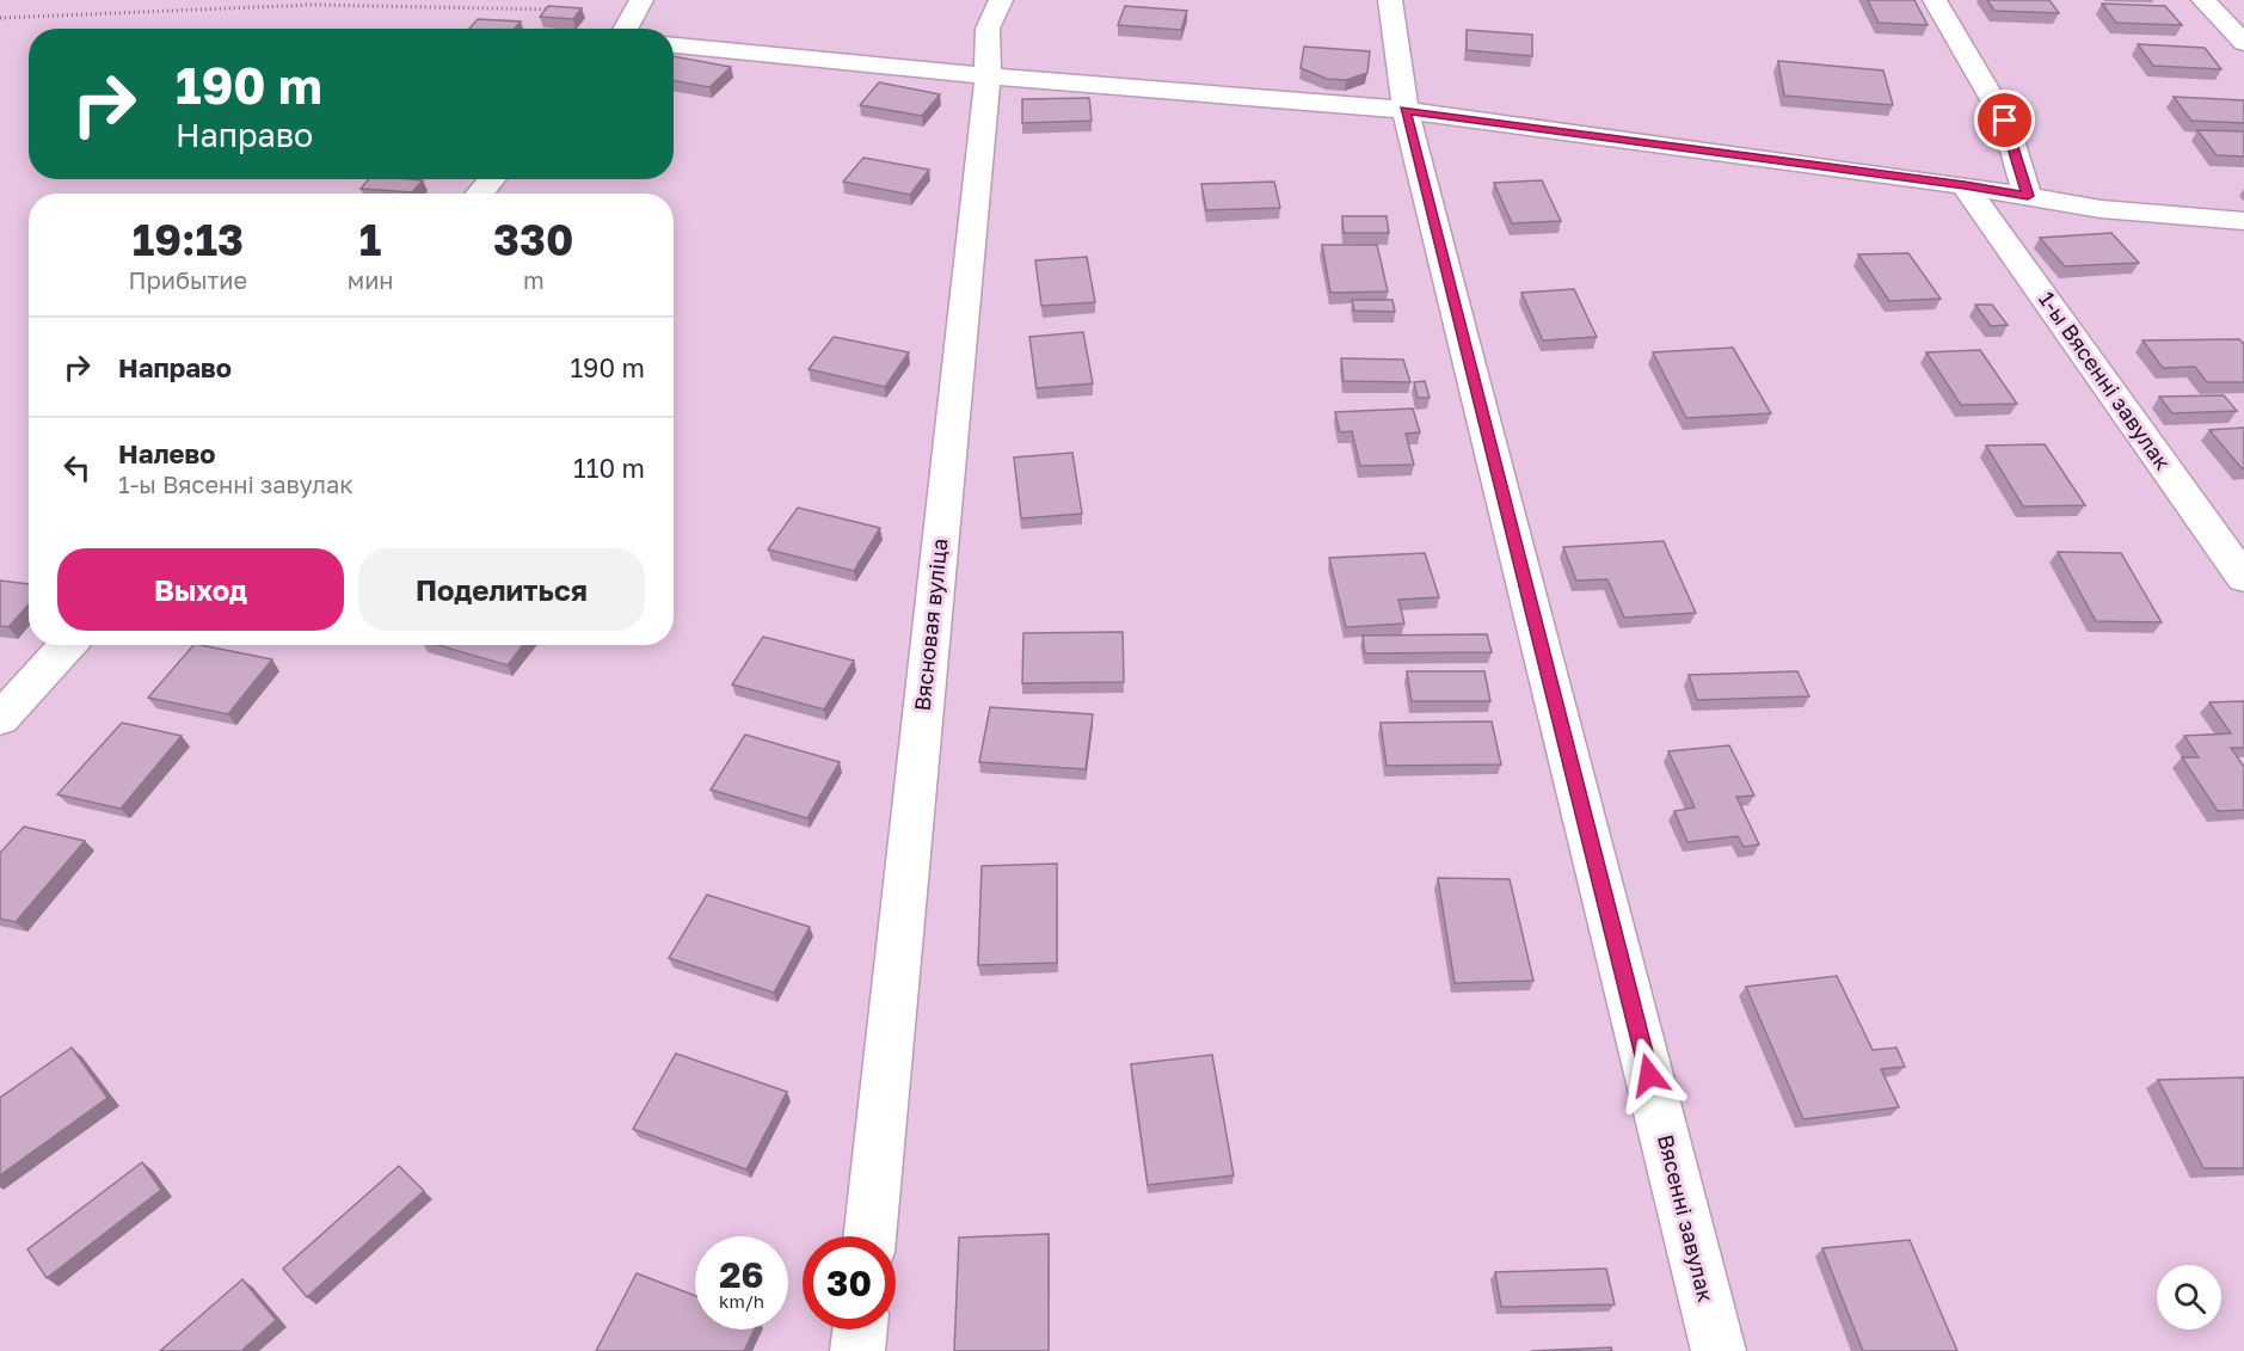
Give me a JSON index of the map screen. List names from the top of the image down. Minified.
{"streets":{"street":["1-ы Вясенні завулак","Вясновая вуліца","Вясенні завулак"]},"page":{"turn":["190 m","Направо"],"eta":["19:13","Прибытие","1","мин","330","m"],"list":[{"name":"Направо","value":"190 m"},{"name":"Налево","note":"1-ы Вясенні завулак","value":"110 m"}],"buttons":["Выход","Поделиться"],"speed":"26 km/h","limit":"30"}}
